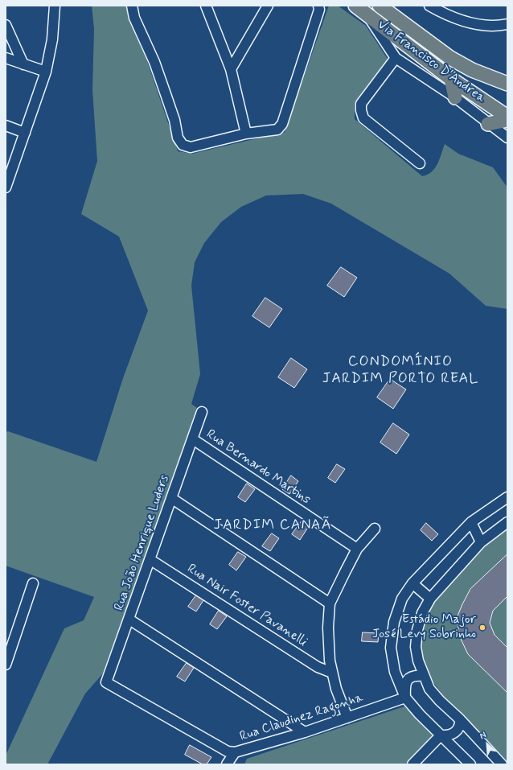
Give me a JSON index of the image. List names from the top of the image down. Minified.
{"streets":{"highway":["Via Francisco D'Andrea"],"street":["Rua Bernardo Martins","Rua João Henrique Luders","Rua Nair Foster Pavanelli","Rua Claudinez Ragonha"]},"crossings":[["Rua Bernardo Martins","Rua João Henrique Luders"],["Rua João Henrique Luders","Rua Nair Foster Pavanelli"],["Rua João Henrique Luders","Rua Claudinez Ragonha"]],"districts":["CONDOMÍNIO JARDIM PORTO REAL","JARDIM CANAÃ"],"places":["Estádio Major José Levy Sobrinho"],"north":"top left"}
